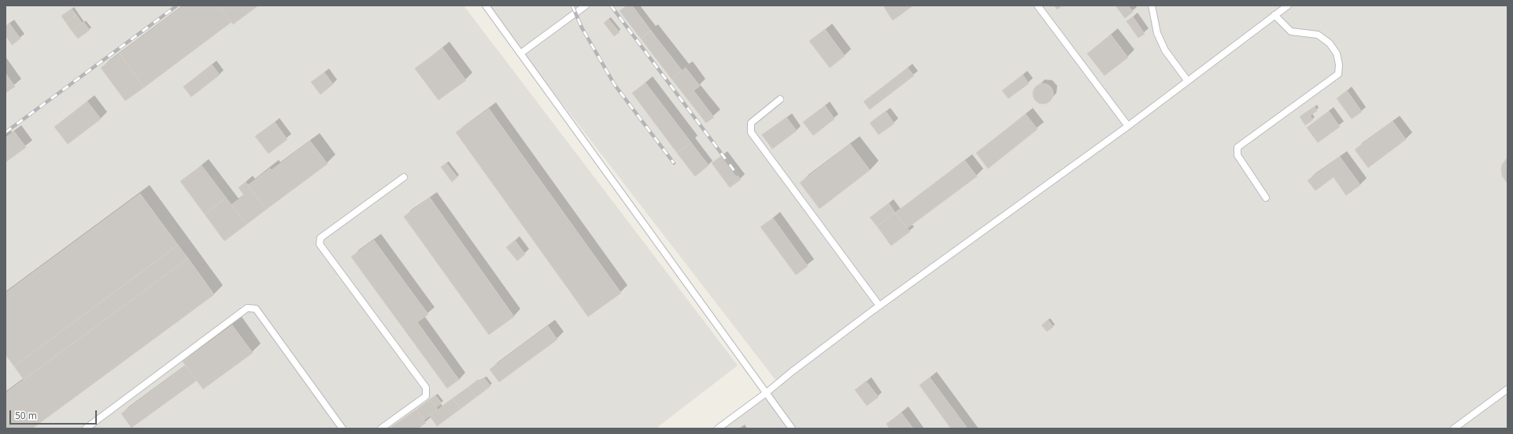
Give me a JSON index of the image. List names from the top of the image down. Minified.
{"scale_bar":"50 m"}
